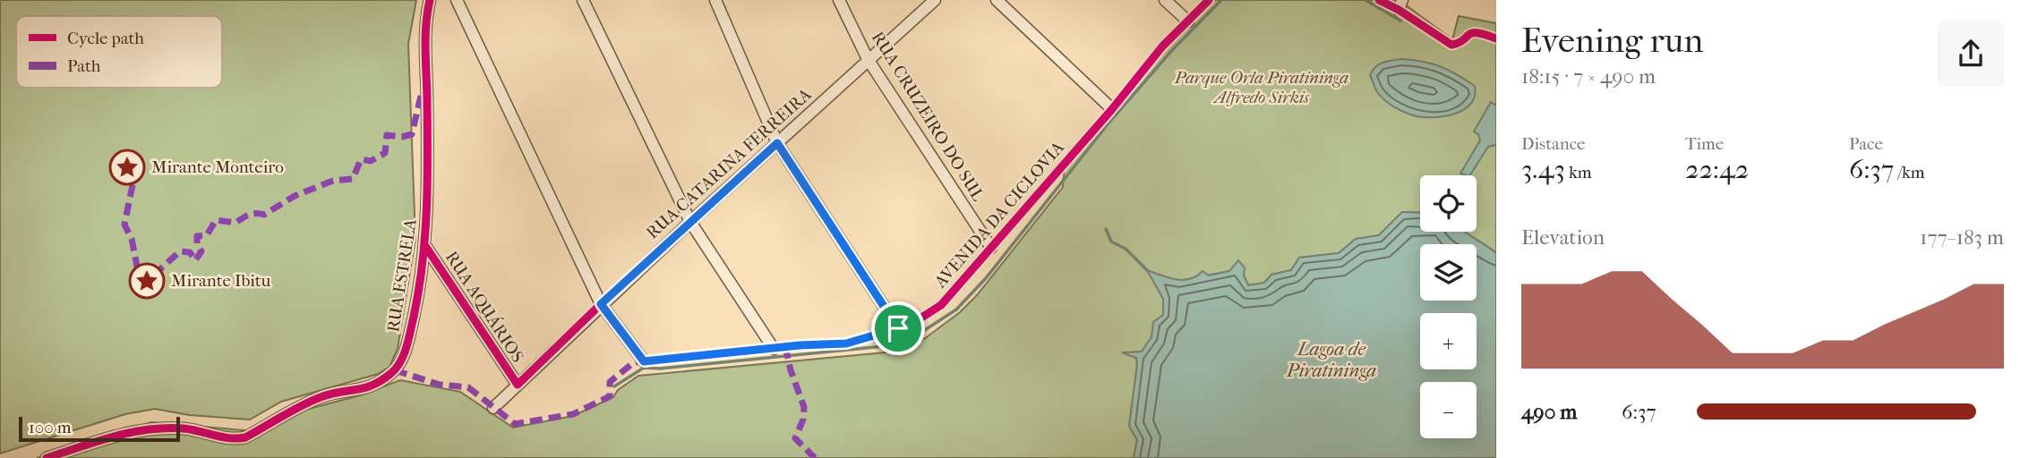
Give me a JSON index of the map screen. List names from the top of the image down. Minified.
{"streets":{"street":["RUA CRUZEIRO DO SUL","RUA CATARINA FERREIRA","RUA ESTRELA","RUA AQUÁRIOS"],"cycle path":["AVENIDA DA CICLOVIA"]},"crossings":[["RUA CRUZEIRO DO SUL","RUA CATARINA FERREIRA"],["RUA CATARINA FERREIRA","RUA AQUÁRIOS"],["RUA ESTRELA","RUA AQUÁRIOS"]],"water":["Lagoa de Piratininga"],"parks":["Parque Orla Piratininga Alfredo Sirkis"],"places":{"place":["Mirante Monteiro","Mirante Ibitu"]},"legend":["Cycle path","Path"],"scale_bar":"100 m","page":{"heading":["Evening run","18:15 · 7 × 490 m"],"stats":[["Distance","3.43 km"],["Time","22:42"],["Pace","6:37 /km"]],"map_buttons":["+","−"],"chart":["Elevation","177–183 m"],"list":[{"name":"490 m","note":"6:37"}],"scale":"100 m"}}
